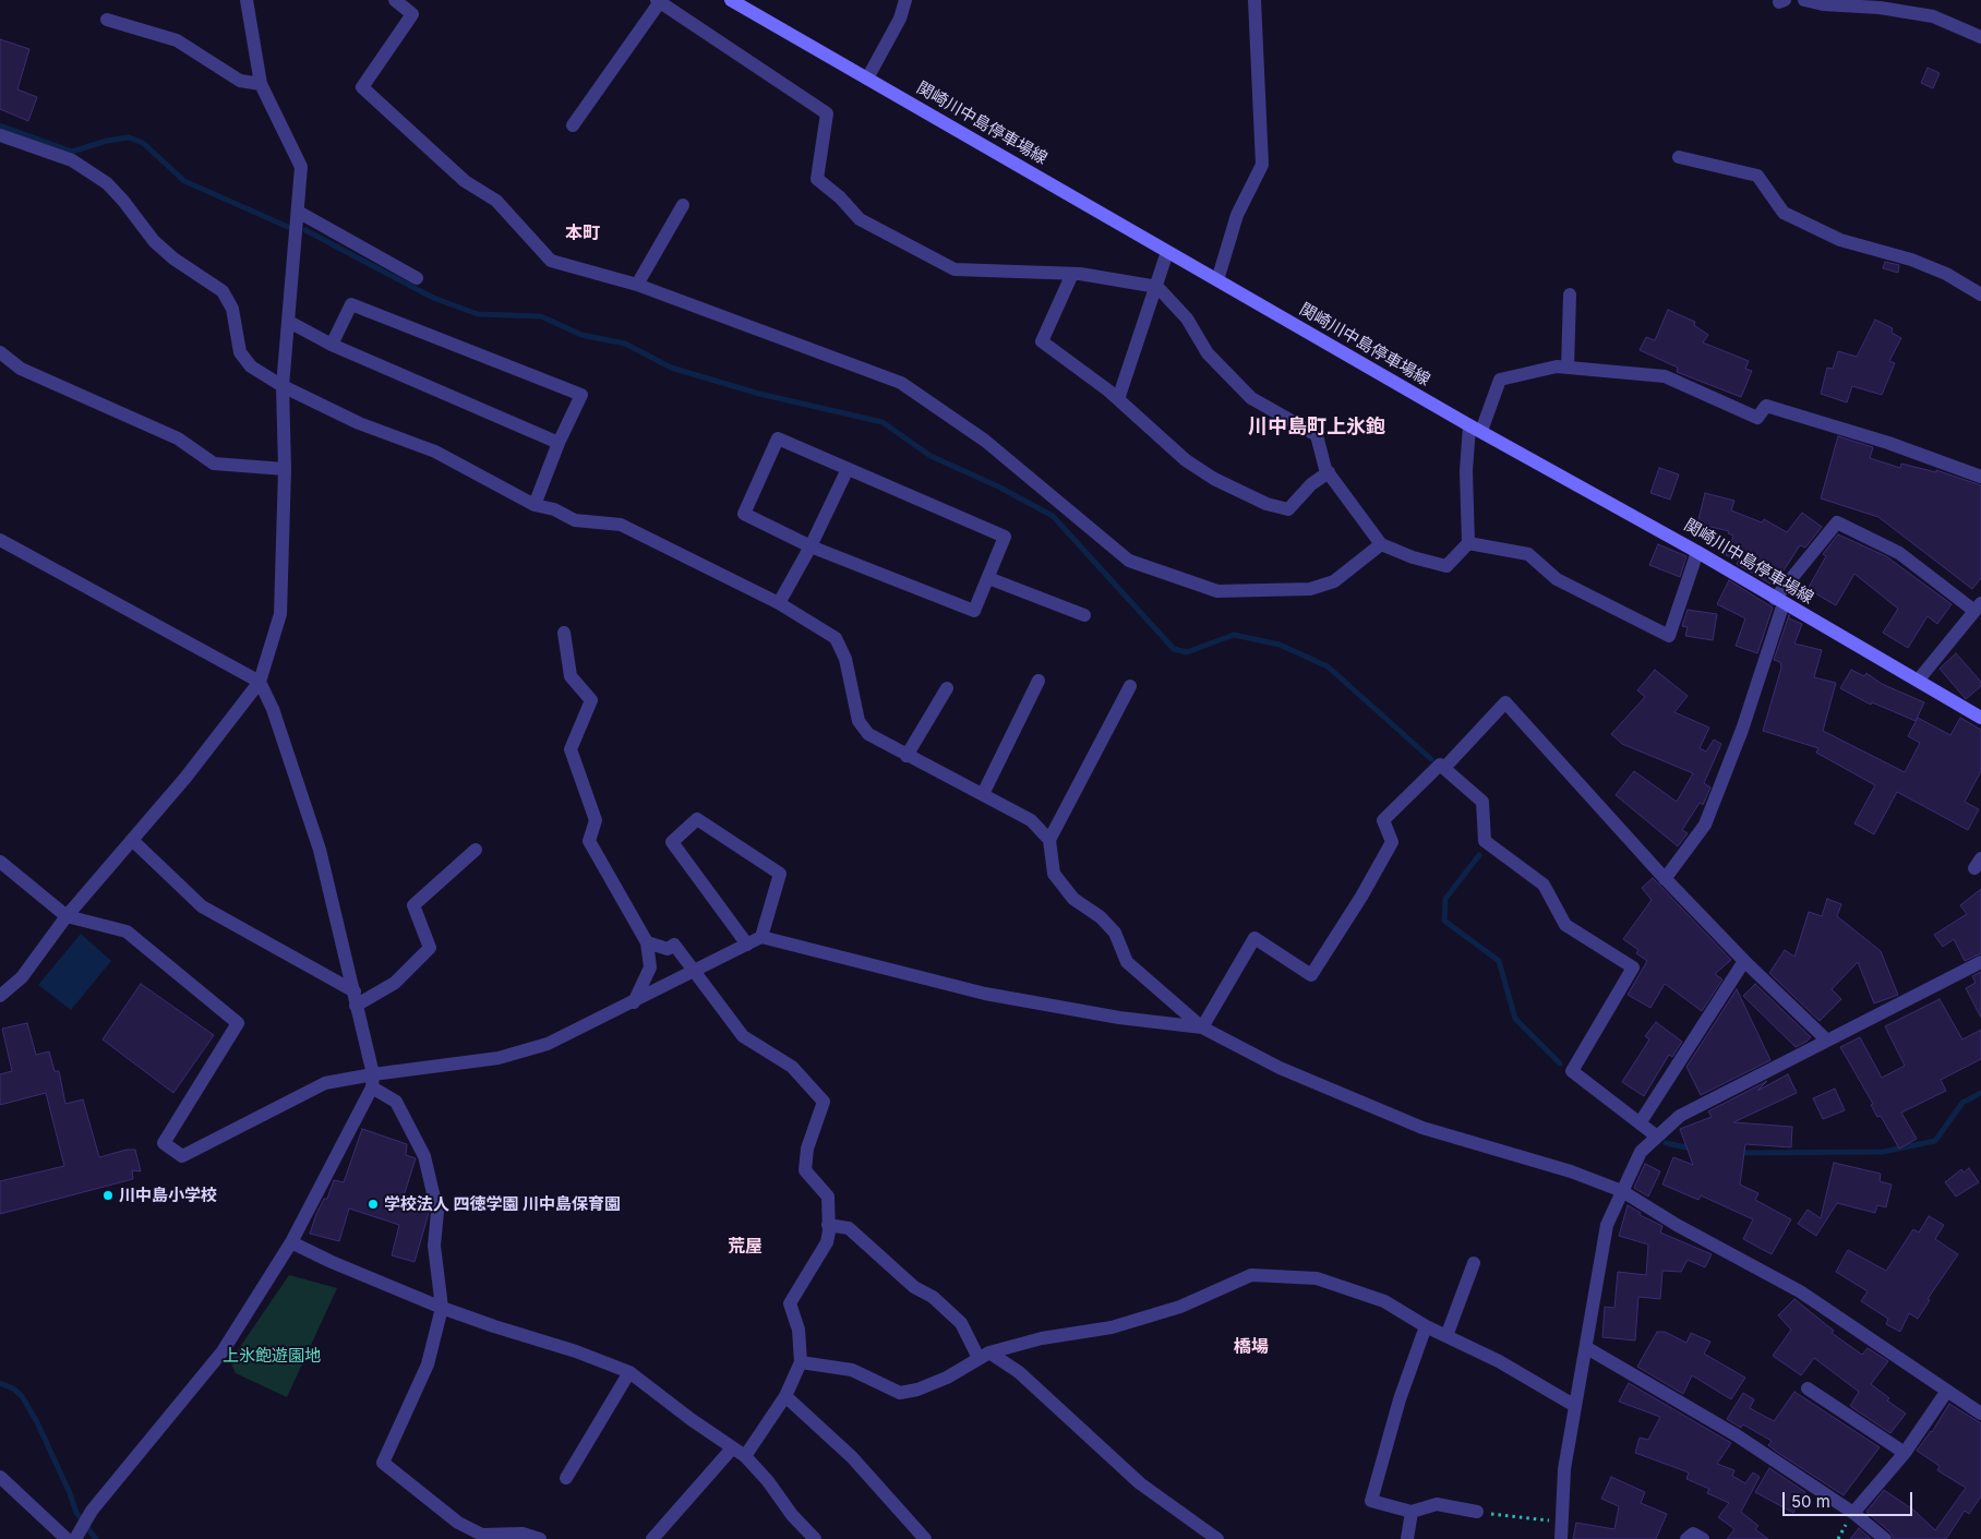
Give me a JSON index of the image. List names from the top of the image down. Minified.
{"streets":{"main road":["関崎川中島停車場線"]},"districts":["本町","川中島町上氷鉋","荒屋","橋場"],"parks":["上氷飽遊園地"],"places":["川中島小学校","学校法人 四徳学園 川中島保育園"],"scale_bar":"50 m"}
